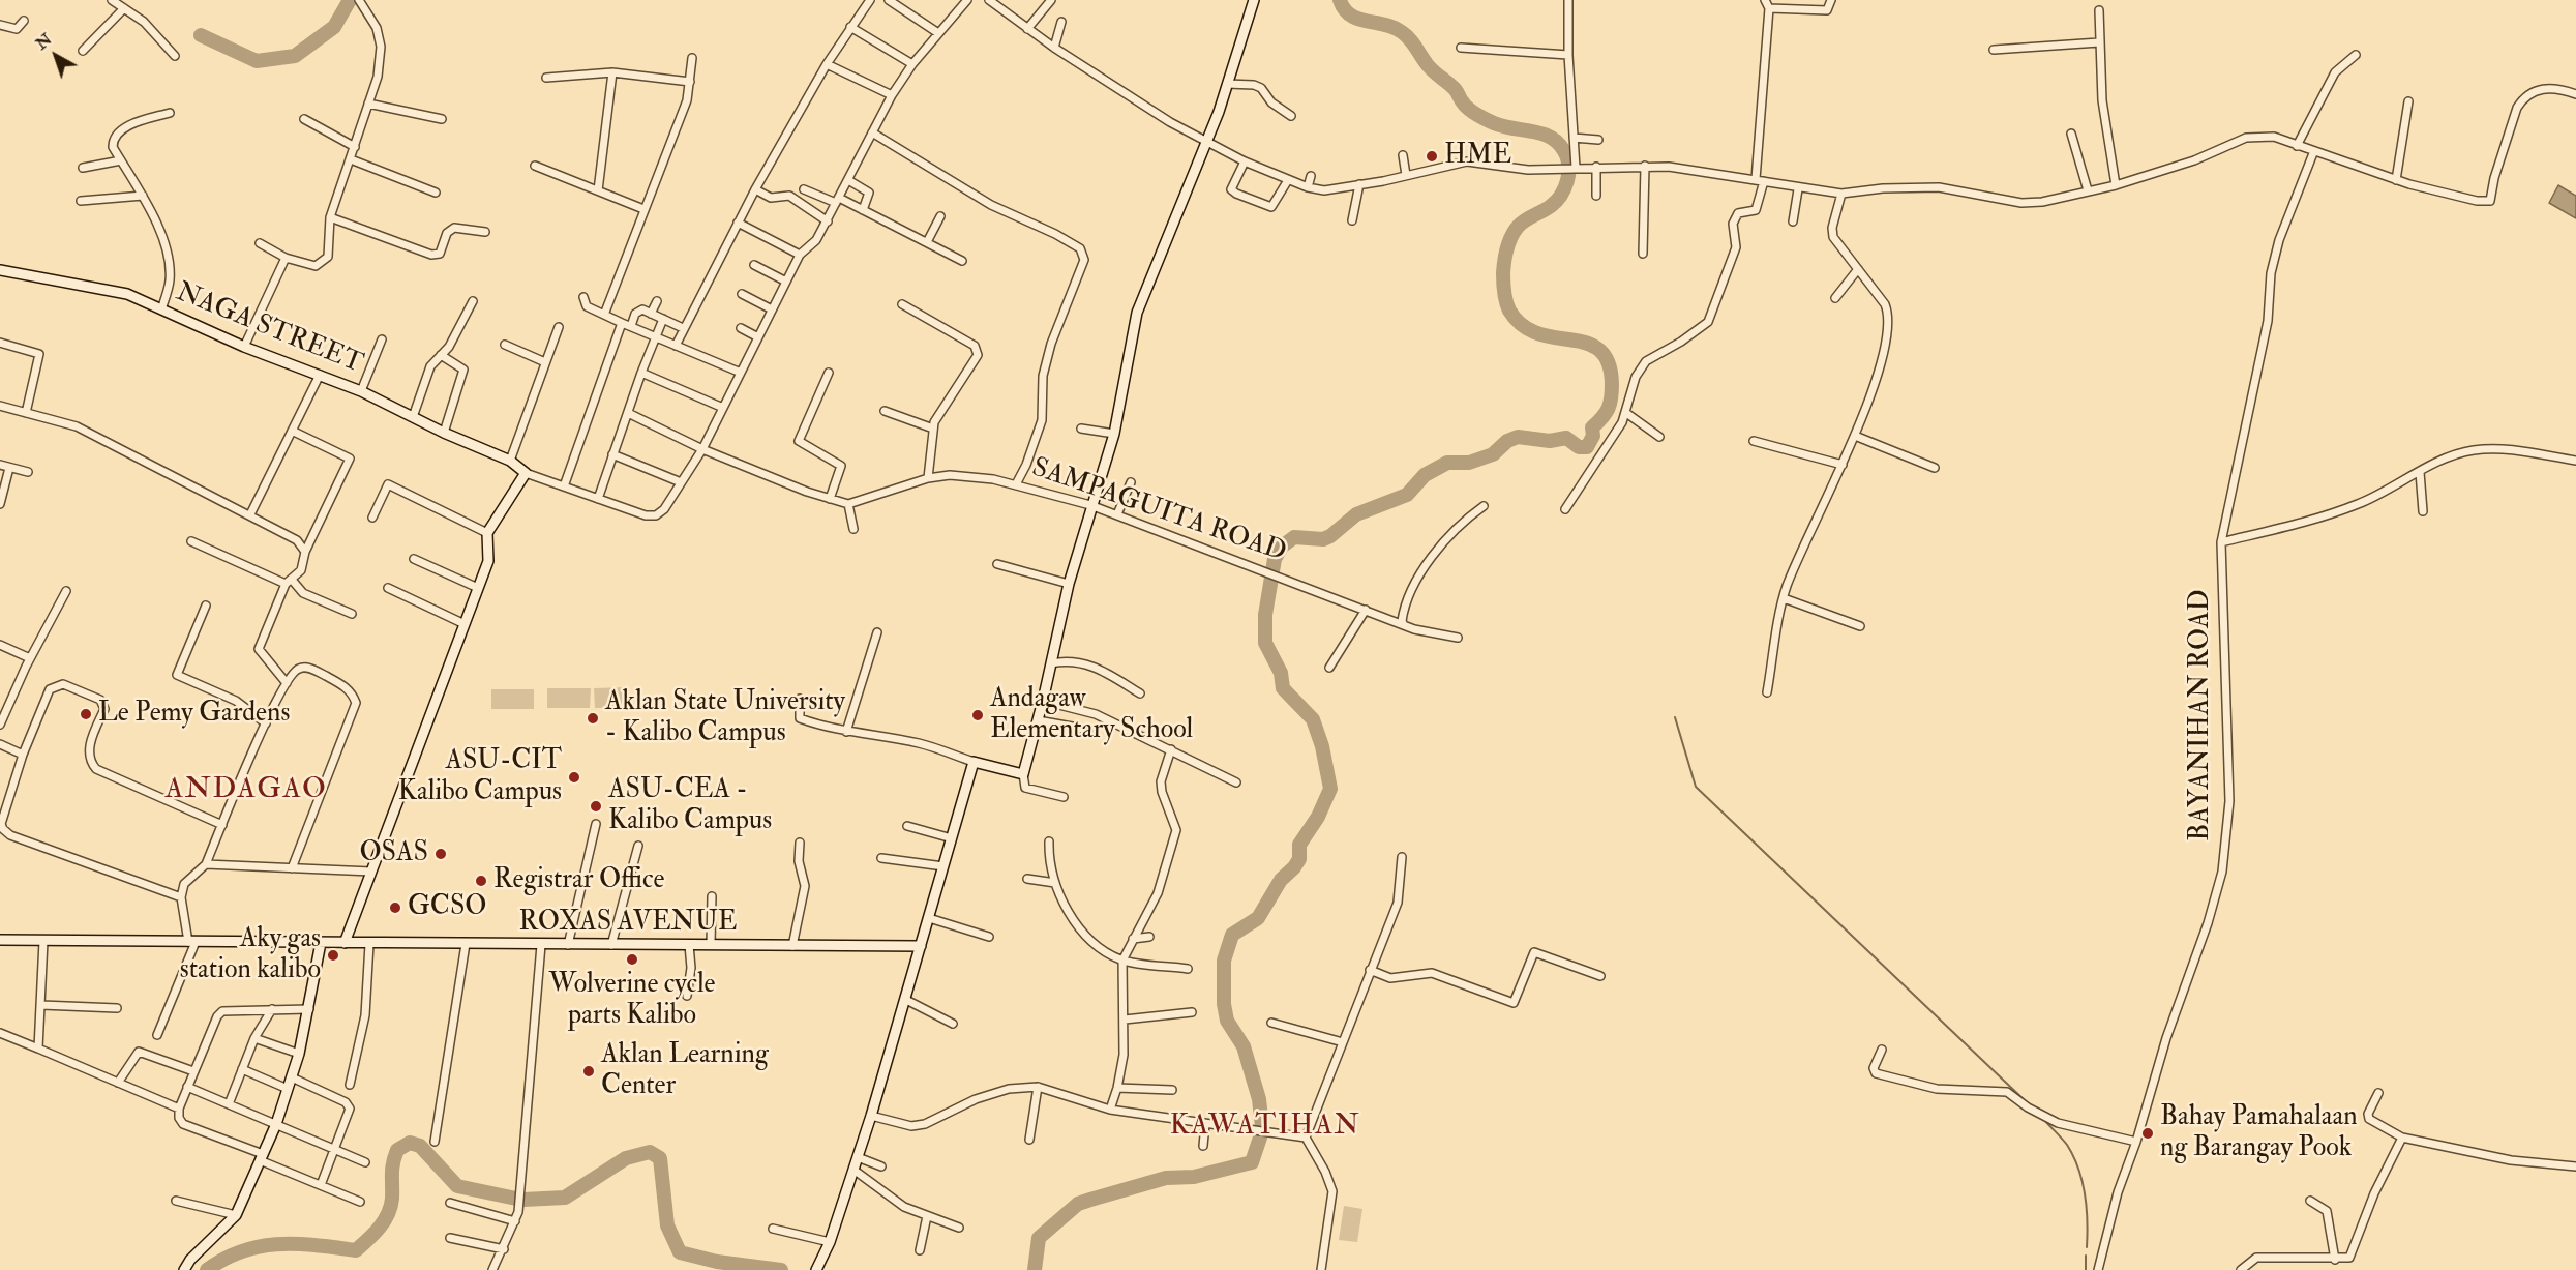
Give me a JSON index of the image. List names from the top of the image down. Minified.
{"streets":{"street":["NAGA STREET","SAMPAGUITA ROAD","BAYANIHAN ROAD","ROXAS AVENUE"]},"districts":["ANDAGAO","KAWATIHAN"],"places":["HME","Le Pemy Gardens","Andagaw Elementary School","Aklan State University - Kalibo Campus","ASU-CIT Kalibo Campus","ASU-CEA - Kalibo Campus","OSAS","Registrar Office","GCSO","Aky gas station kalibo","Wolverine cycle parts Kalibo","Aklan Learning Center","Bahay Pamahalaan ng Barangay Pook"],"north":"top left"}
